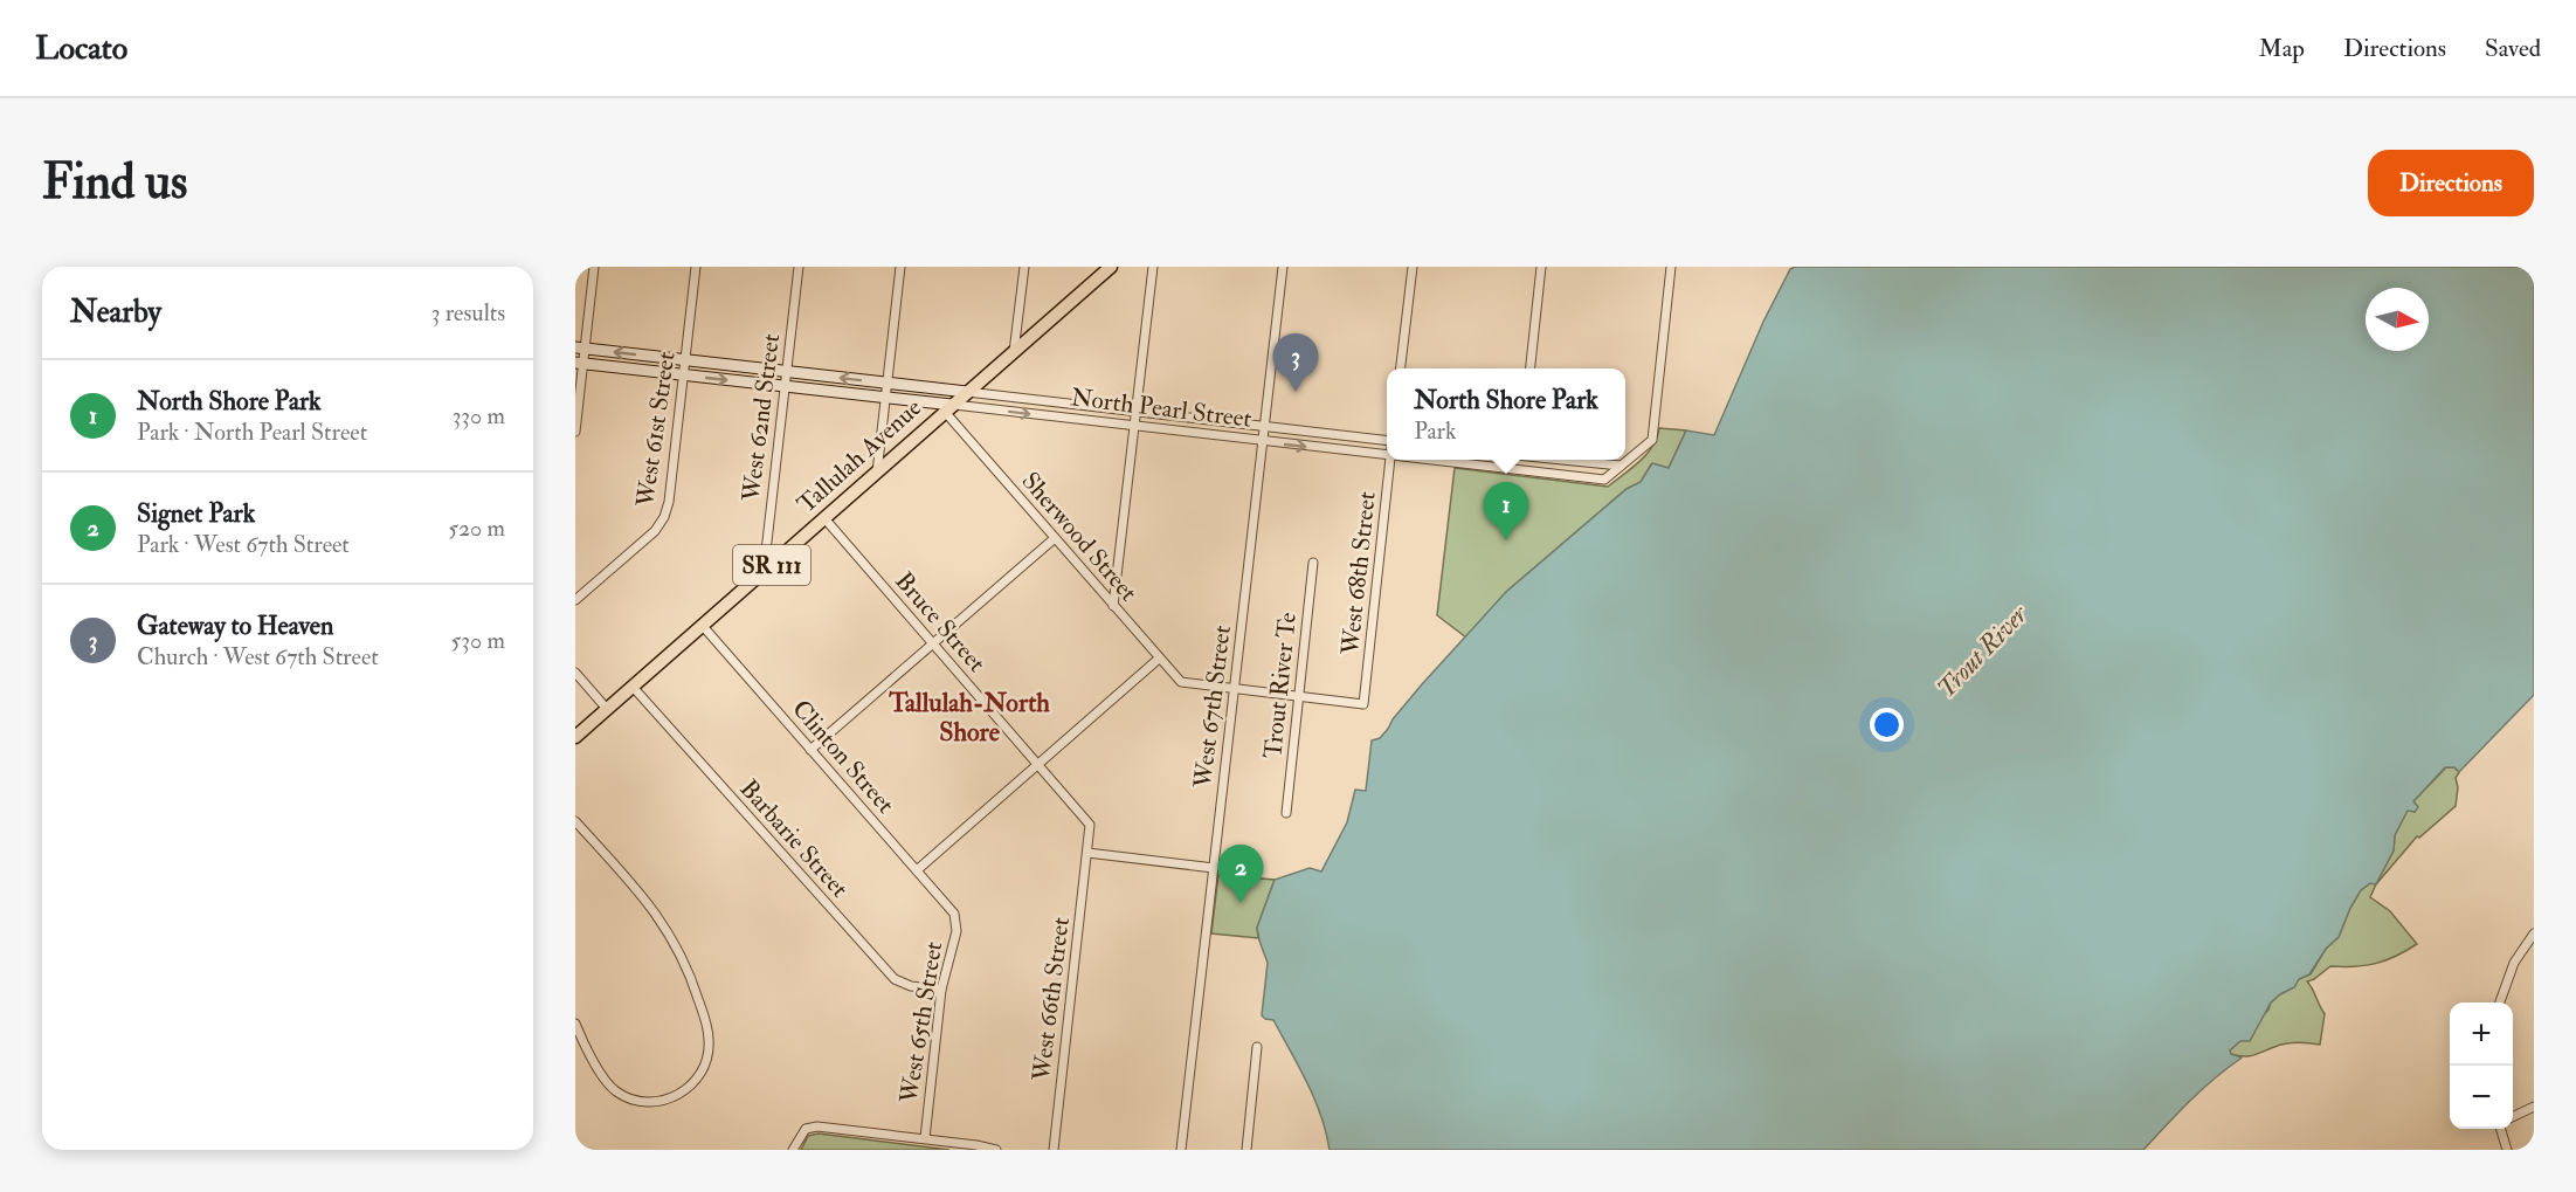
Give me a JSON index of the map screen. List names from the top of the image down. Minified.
{"streets":{"main road":["Tallulah Avenue","SR 111"],"street":["North Pearl Street","West 62nd Street","West 61st Street","Sherwood Street","West 68th Street","Bruce Street","Trout River Te","West 67th Street","Clinton Street","Barbarie Street","West 66th Street","West 65th Street"]},"crossings":[["North Pearl Street","West 62nd Street"],["North Pearl Street","West 61st Street"],["North Pearl Street","Tallulah Avenue"],["North Pearl Street","Sherwood Street"],["North Pearl Street","West 67th Street"],["West 62nd Street","Tallulah Avenue"],["Tallulah Avenue","Sherwood Street"],["Tallulah Avenue","Bruce Street"],["Tallulah Avenue","Clinton Street"],["Tallulah Avenue","Barbarie Street"],["Sherwood Street","West 67th Street"],["West 68th Street","Trout River Te"],["Bruce Street","West 66th Street"],["Clinton Street","West 65th Street"],["Barbarie Street","West 65th Street"]],"districts":["Tallulah-North Shore"],"water":["Trout River"],"north":"right","page":{"header":"Locato","nav":["Map","Directions","Saved"],"buttons":"Directions","title":"Find us","heading":["Nearby","3 results"],"pins":["3","1","2"],"list":[{"mark":"1","name":"North Shore Park","note":"Park · North Pearl Street","value":"330 m"},{"mark":"2","name":"Signet Park","note":"Park · West 67th Street","value":"520 m"},{"mark":"3","name":"Gateway to Heaven","note":"Church · West 67th Street","value":"530 m"}],"popup":["North Shore Park","Park"],"map_buttons":["+","−"]}}
